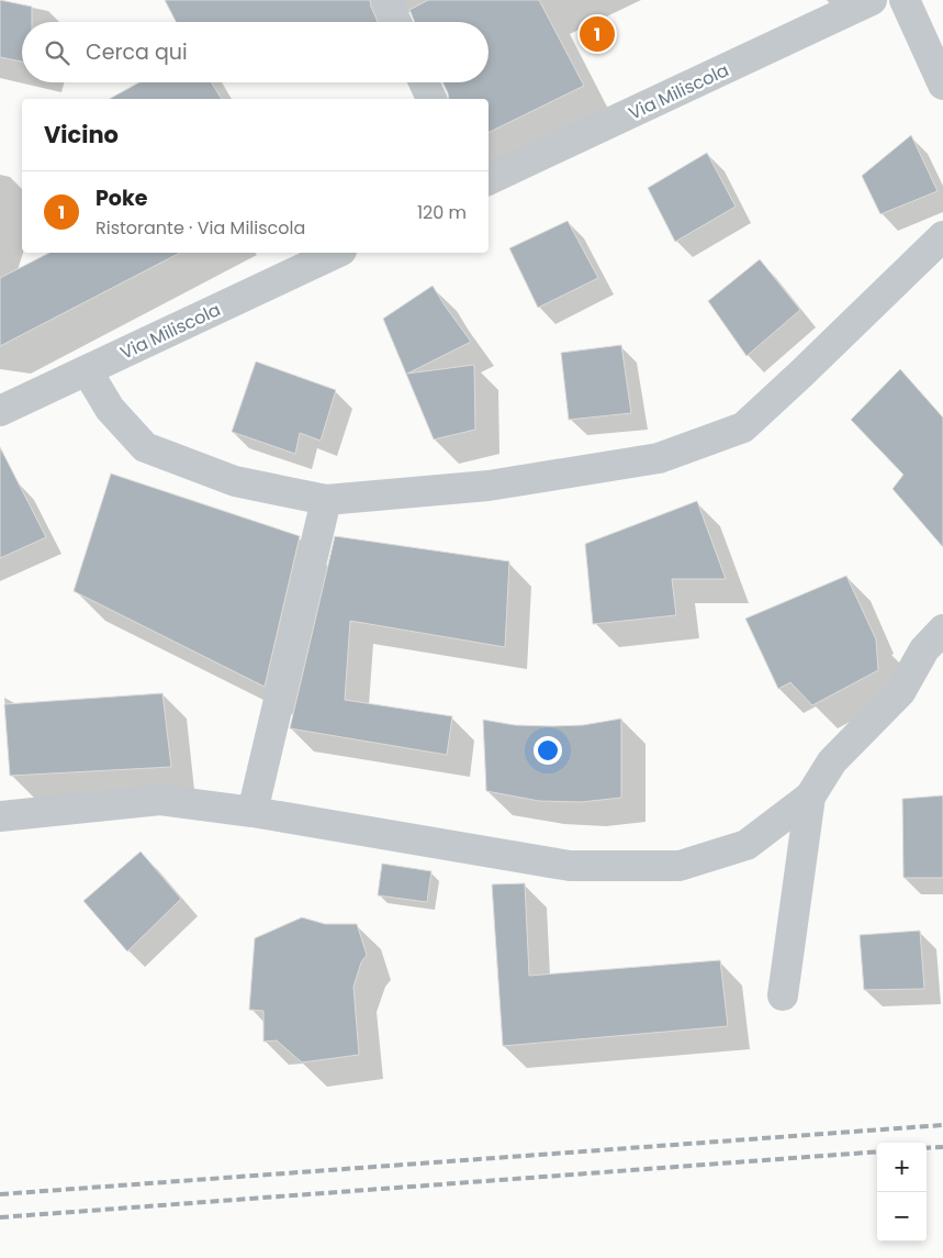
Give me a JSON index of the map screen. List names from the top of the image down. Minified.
{"streets":{"street":["Via Miliscola"]},"page":{"pins":"1","search":"Cerca qui","heading":"Vicino","list":[{"mark":"1","name":"Poke","note":"Ristorante · Via Miliscola","value":"120 m"}],"map_buttons":["+","−"]}}
